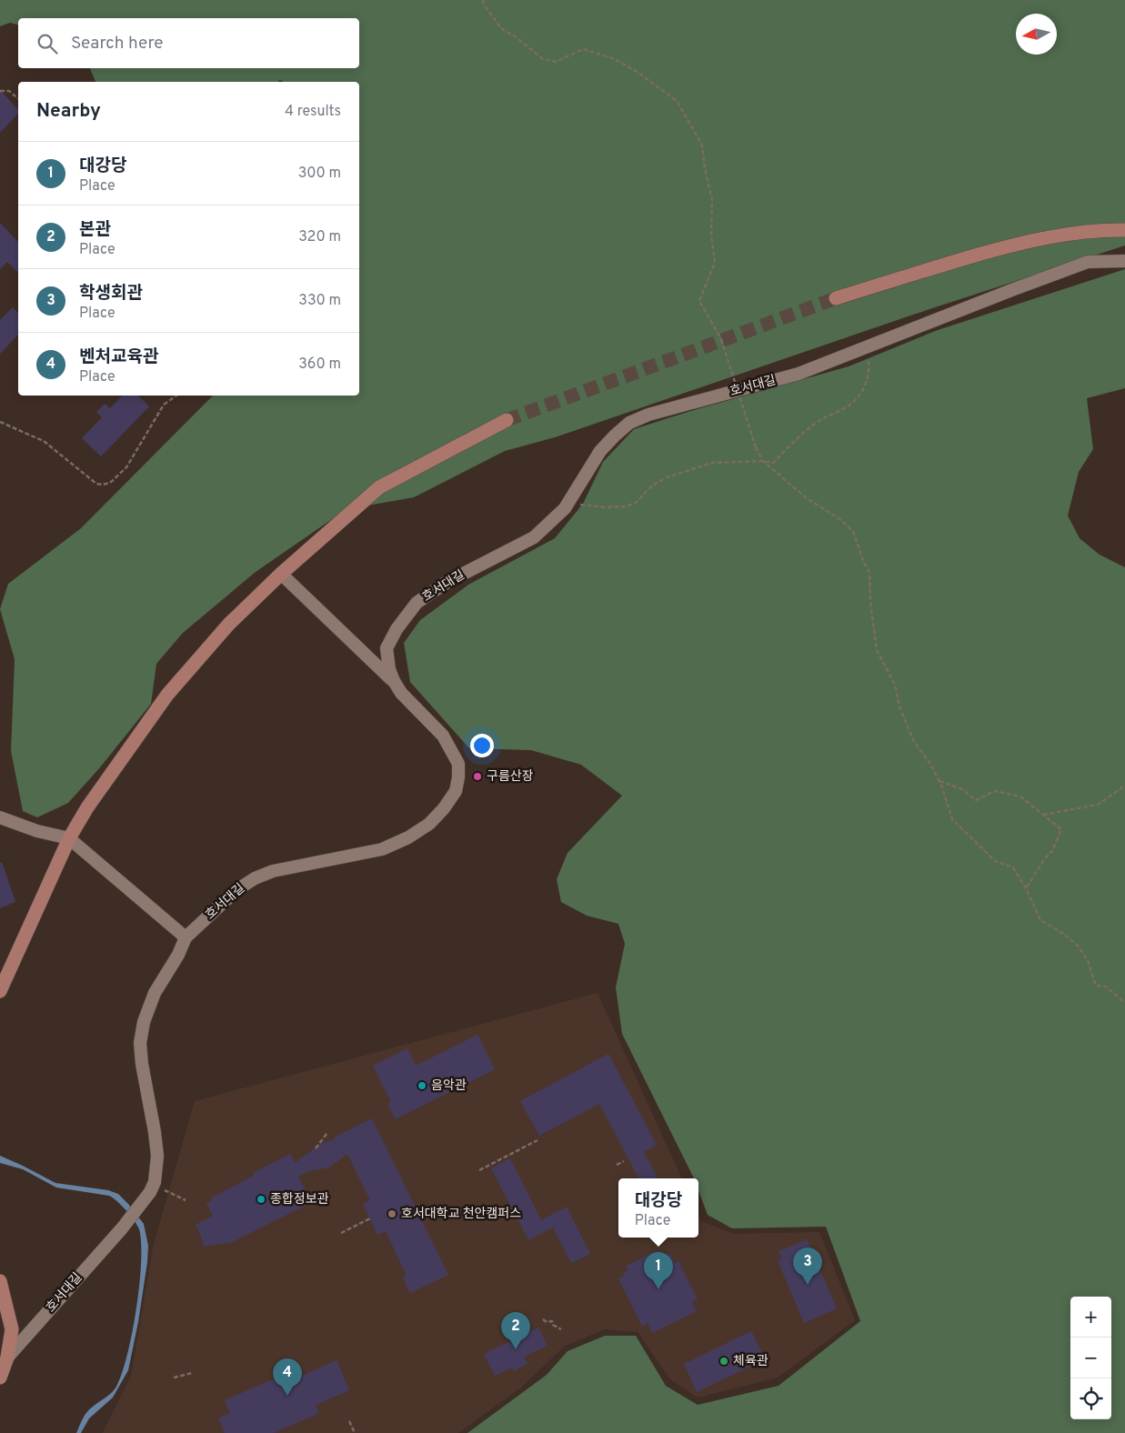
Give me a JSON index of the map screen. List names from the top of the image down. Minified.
{"streets":{"street":["호서대길"]},"places":["구름산장","음악관","종합정보관","호서대학교 천안캠퍼스","체육관"],"north":"left","page":{"search":"Search here","heading":["Nearby","4 results"],"list":[{"mark":"1","name":"대강당","note":"Place","value":"300 m"},{"mark":"2","name":"본관","note":"Place","value":"320 m"},{"mark":"3","name":"학생회관","note":"Place","value":"330 m"},{"mark":"4","name":"벤처교육관","note":"Place","value":"360 m"}],"popup":["대강당","Place"],"pins":["3","1","2","4"],"map_buttons":["+","−"]}}
